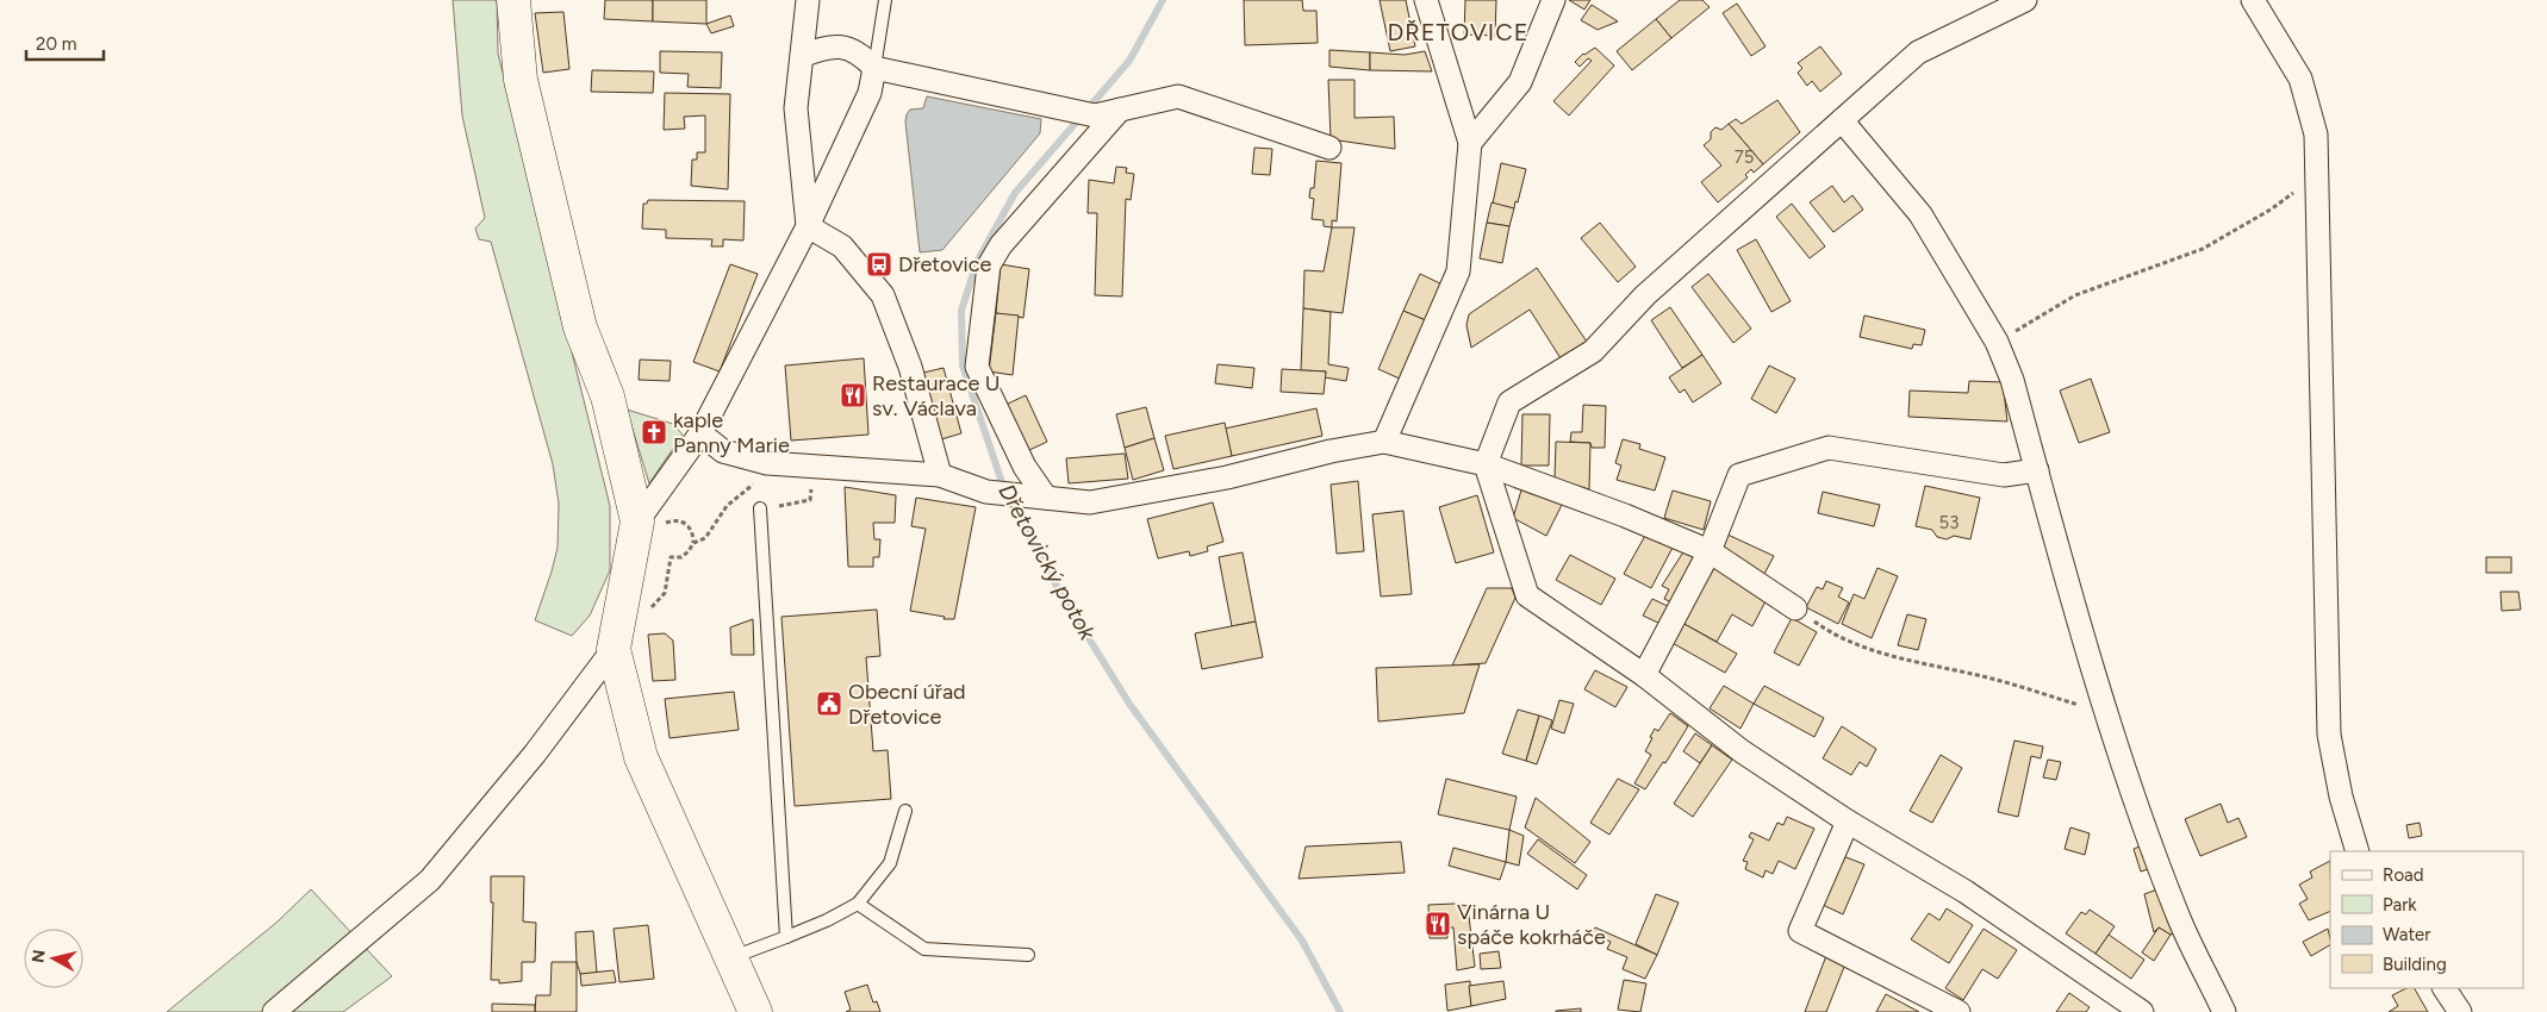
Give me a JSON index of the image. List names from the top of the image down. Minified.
{"districts":["DŘETOVICE"],"water":["Dřetovický potok"],"places":{"bus stop":["Dřetovice"],"restaurant":["Restaurace U sv. Václava","Vinárna U spáče kokrháče"],"church":["kaple Panny Marie"],"public building":["Obecní úřad Dřetovice"]},"house_numbers":["75","53"],"legend":["Road","Park","Water","Building"],"scale_bar":"20 m","north":"left"}
